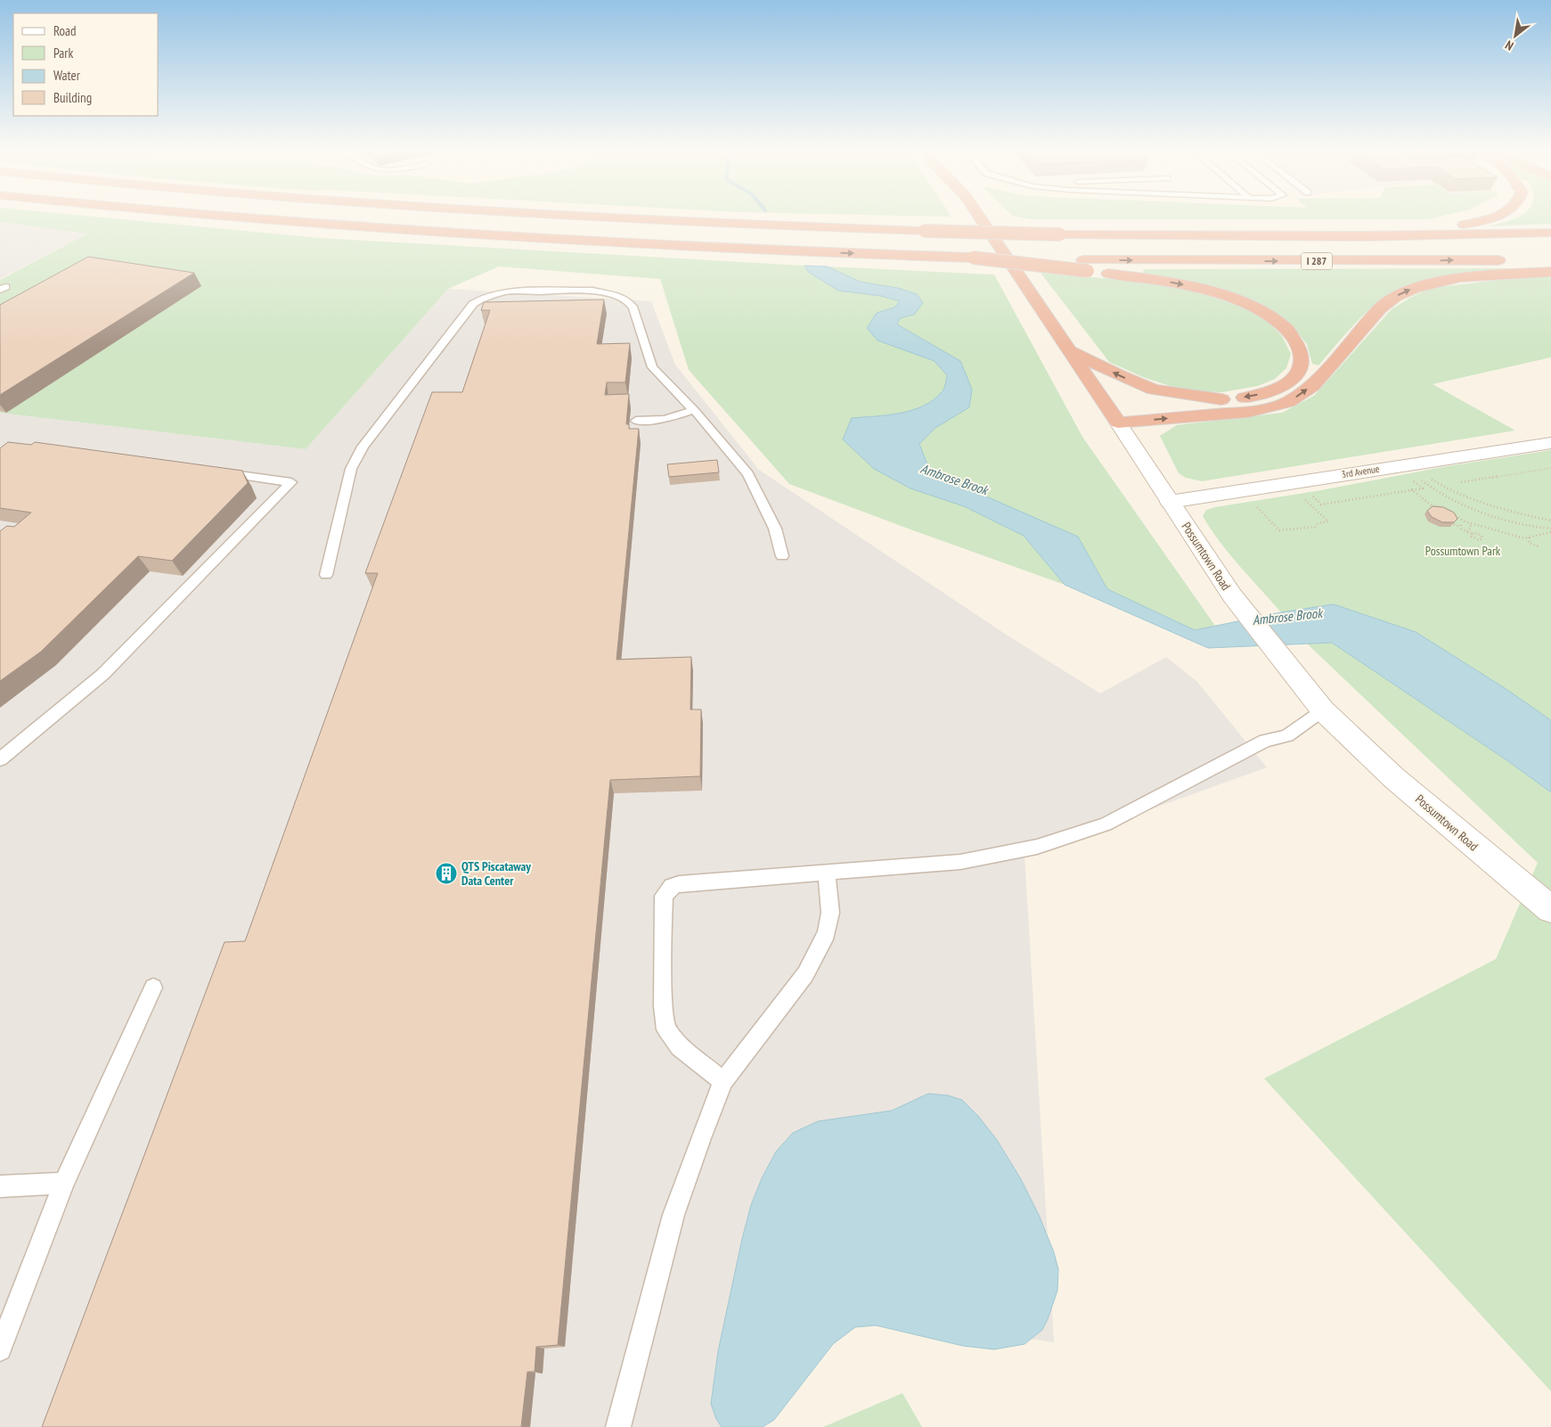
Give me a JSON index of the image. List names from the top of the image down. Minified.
{"streets":{"highway":["I 287","Possumtown Road"],"main road":["3rd Avenue"]},"crossings":[["3rd Avenue","Possumtown Road"]],"water":["Ambrose Brook"],"parks":["Possumtown Park"],"places":{"building":["QTS Piscataway Data Center"]},"legend":["Road","Park","Water","Building"],"north":"bottom left"}
